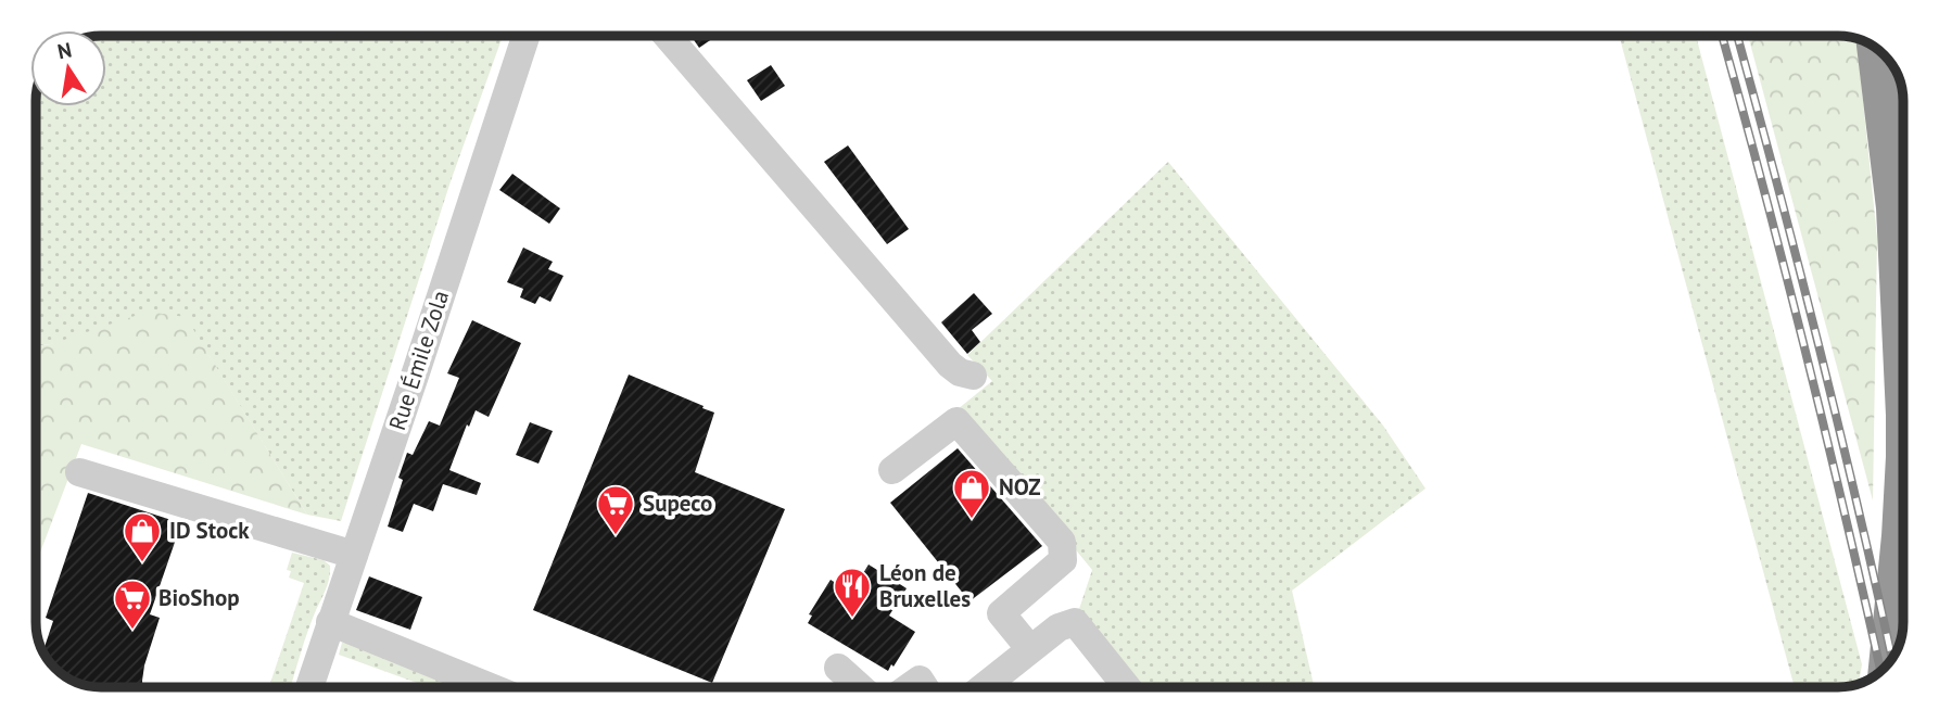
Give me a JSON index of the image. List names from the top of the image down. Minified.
{"streets":{"street":["Rue Émile Zola"]},"places":{"shop":["NOZ","ID Stock"],"supermarket":["Supeco","BioShop"],"restaurant":["Léon de Bruxelles"]},"north":"top"}
